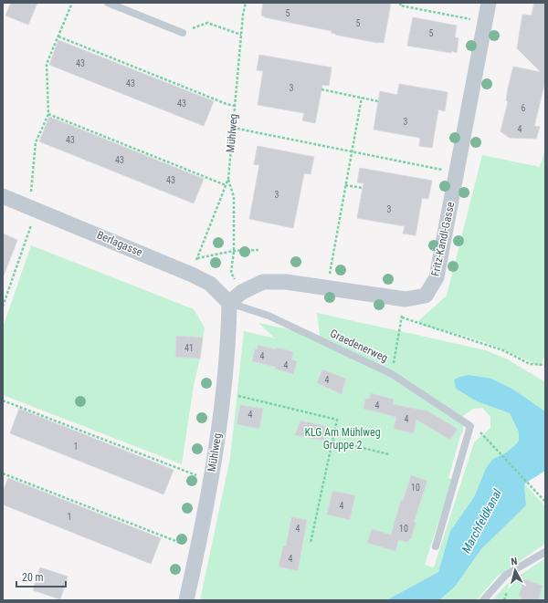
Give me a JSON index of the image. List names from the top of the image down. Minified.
{"streets":{"street":["Mühlweg","Fritz-Kandl-Gasse","Berlagasse"],"lane":["Graedenerweg"]},"crossings":[["Mühlweg","Fritz-Kandl-Gasse"],["Mühlweg","Berlagasse"],["Mühlweg","Graedenerweg"],["Fritz-Kandl-Gasse","Berlagasse"],["Fritz-Kandl-Gasse","Graedenerweg"],["Berlagasse","Graedenerweg"]],"water":["Marchfeldkanal"],"parks":["KLG Am Mühlweg Gruppe 2"],"house_numbers":["5","5","5","43","43","3","43","6","3","4","43","43","43","3","3","41","4","4","4","4","4","4","1","10","4","1","4","10","4"],"scale_bar":"20 m","north":"top"}
